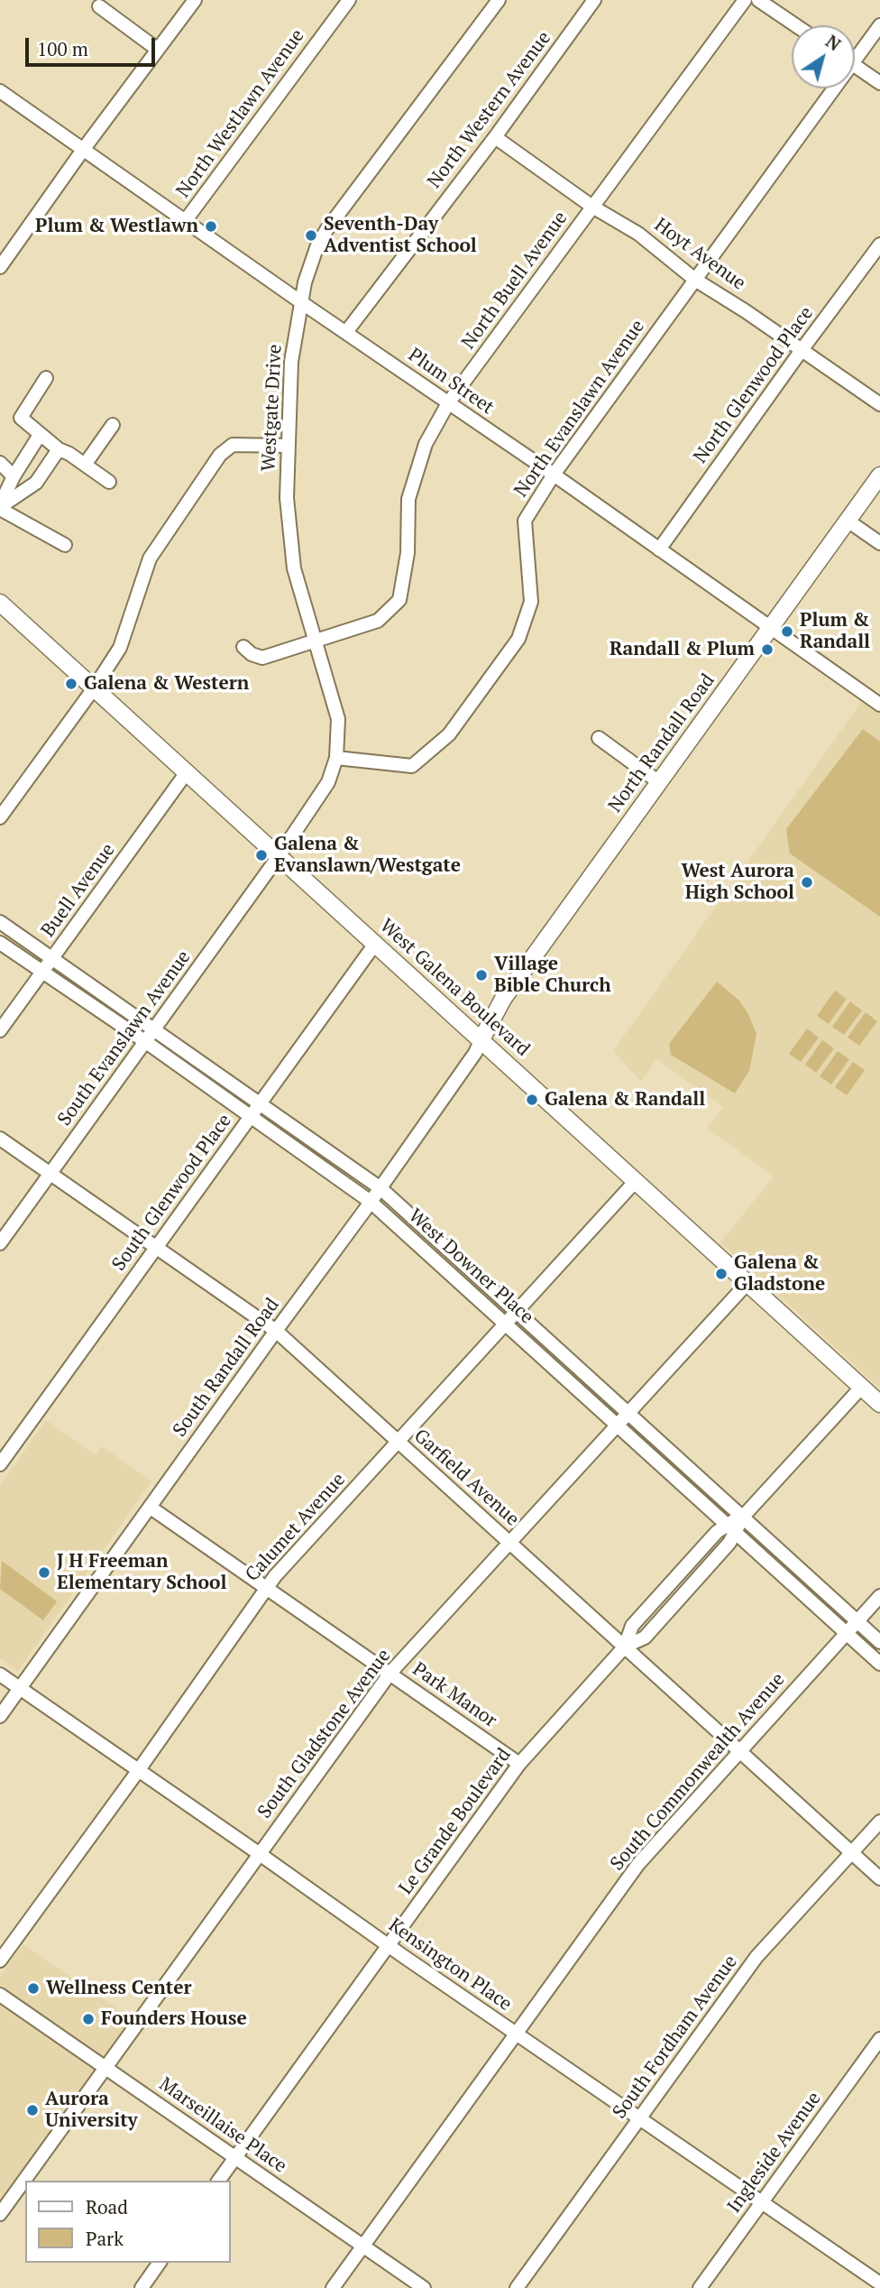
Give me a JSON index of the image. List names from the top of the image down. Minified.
{"streets":{"main road":["North Randall Road","West Galena Boulevard"],"street":["North Western Avenue","North Westlawn Avenue","Hoyt Avenue","North Buell Avenue","Plum Street","North Glenwood Place","Westgate Drive","North Evanslawn Avenue","Buell Avenue","South Evanslawn Avenue","South Glenwood Place","West Downer Place","South Randall Road","Garfield Avenue","Calumet Avenue","Park Manor","South Gladstone Avenue","South Commonwealth Avenue","Le Grande Boulevard","Kensington Place","South Fordham Avenue","Marseillaise Place","Ingleside Avenue"]},"crossings":[["North Western Avenue","Hoyt Avenue"],["North Western Avenue","Plum Street"],["North Westlawn Avenue","Plum Street"],["Hoyt Avenue","North Buell Avenue"],["Hoyt Avenue","North Glenwood Place"],["Hoyt Avenue","North Evanslawn Avenue"],["North Buell Avenue","Plum Street"],["North Buell Avenue","Westgate Drive"],["Plum Street","North Glenwood Place"],["Plum Street","Westgate Drive"],["Plum Street","North Evanslawn Avenue"],["Plum Street","North Randall Road"],["Westgate Drive","North Evanslawn Avenue"],["Westgate Drive","West Galena Boulevard"],["Westgate Drive","South Evanslawn Avenue"],["North Randall Road","West Galena Boulevard"],["North Randall Road","South Randall Road"],["Buell Avenue","West Galena Boulevard"],["Buell Avenue","West Downer Place"],["West Galena Boulevard","South Evanslawn Avenue"],["West Galena Boulevard","South Glenwood Place"],["West Galena Boulevard","South Randall Road"],["West Galena Boulevard","Calumet Avenue"],["West Galena Boulevard","South Gladstone Avenue"],["West Galena Boulevard","Le Grande Boulevard"],["South Evanslawn Avenue","West Downer Place"],["South Evanslawn Avenue","Garfield Avenue"],["South Glenwood Place","West Downer Place"],["South Glenwood Place","Garfield Avenue"],["West Downer Place","South Randall Road"],["West Downer Place","Calumet Avenue"],["West Downer Place","South Gladstone Avenue"],["West Downer Place","South Commonwealth Avenue"],["West Downer Place","Le Grande Boulevard"],["South Randall Road","Garfield Avenue"],["South Randall Road","Park Manor"],["South Randall Road","Kensington Place"],["Garfield Avenue","Calumet Avenue"],["Garfield Avenue","South Gladstone Avenue"],["Garfield Avenue","South Commonwealth Avenue"],["Garfield Avenue","Le Grande Boulevard"],["Garfield Avenue","South Fordham Avenue"],["Calumet Avenue","Park Manor"],["Calumet Avenue","Kensington Place"],["Park Manor","South Gladstone Avenue"],["Park Manor","Le Grande Boulevard"],["South Gladstone Avenue","Kensington Place"],["South Gladstone Avenue","Marseillaise Place"],["South Commonwealth Avenue","Kensington Place"],["South Commonwealth Avenue","Marseillaise Place"],["Le Grande Boulevard","Kensington Place"],["Le Grande Boulevard","Marseillaise Place"],["Kensington Place","South Fordham Avenue"],["Kensington Place","Ingleside Avenue"]],"places":["Plum & Westlawn","Seventh-Day Adventist School","Plum & Randall","Randall & Plum","Galena & Western","Galena & Evanslawn/Westgate","West Aurora High School","Village Bible Church","Galena & Randall","Galena & Gladstone","J H Freeman Elementary School","Wellness Center","Founders House","Aurora University"],"legend":["Road","Park"],"scale_bar":"100 m","north":"top right"}
